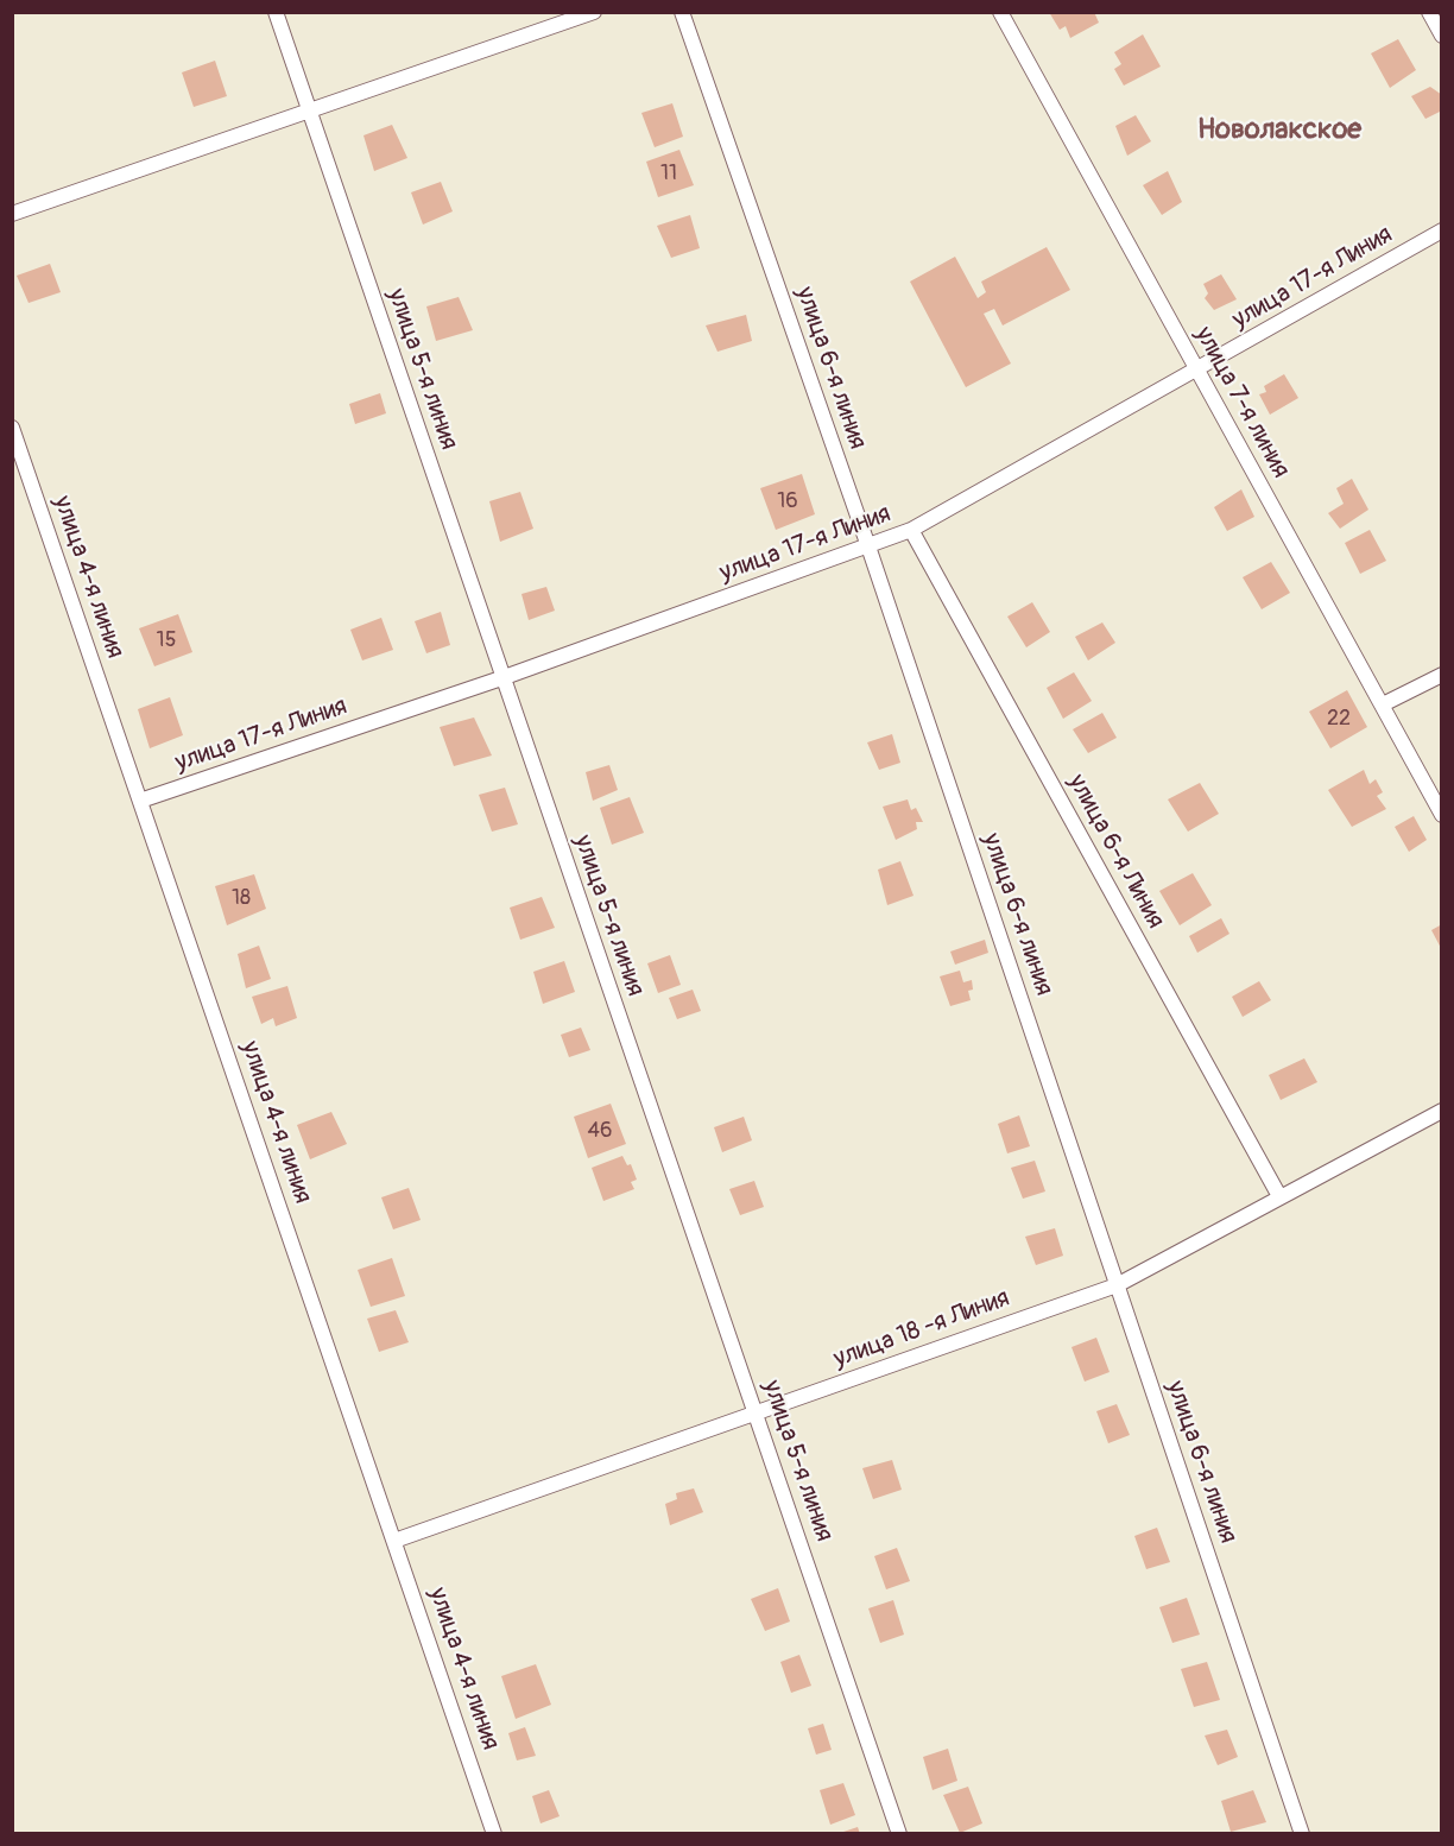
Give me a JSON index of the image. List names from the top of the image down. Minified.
{"streets":{"street":["улица 17-я Линия","улица 6-я линия","улица 5-я линия","улица 7-я линия","улица 4-я линия","улица 6-я Линия","улица 18 -я Линия"]},"crossings":[["улица 17-я Линия","улица 6-я линия"],["улица 17-я Линия","улица 5-я линия"],["улица 17-я Линия","улица 7-я линия"],["улица 17-я Линия","улица 4-я линия"],["улица 17-я Линия","улица 6-я Линия"],["улица 6-я линия","улица 18 -я Линия"],["улица 5-я линия","улица 18 -я Линия"],["улица 4-я линия","улица 18 -я Линия"],["улица 6-я Линия","улица 18 -я Линия"]],"districts":["Новолакское"],"house_numbers":["11","16","15","22","18","46"]}
